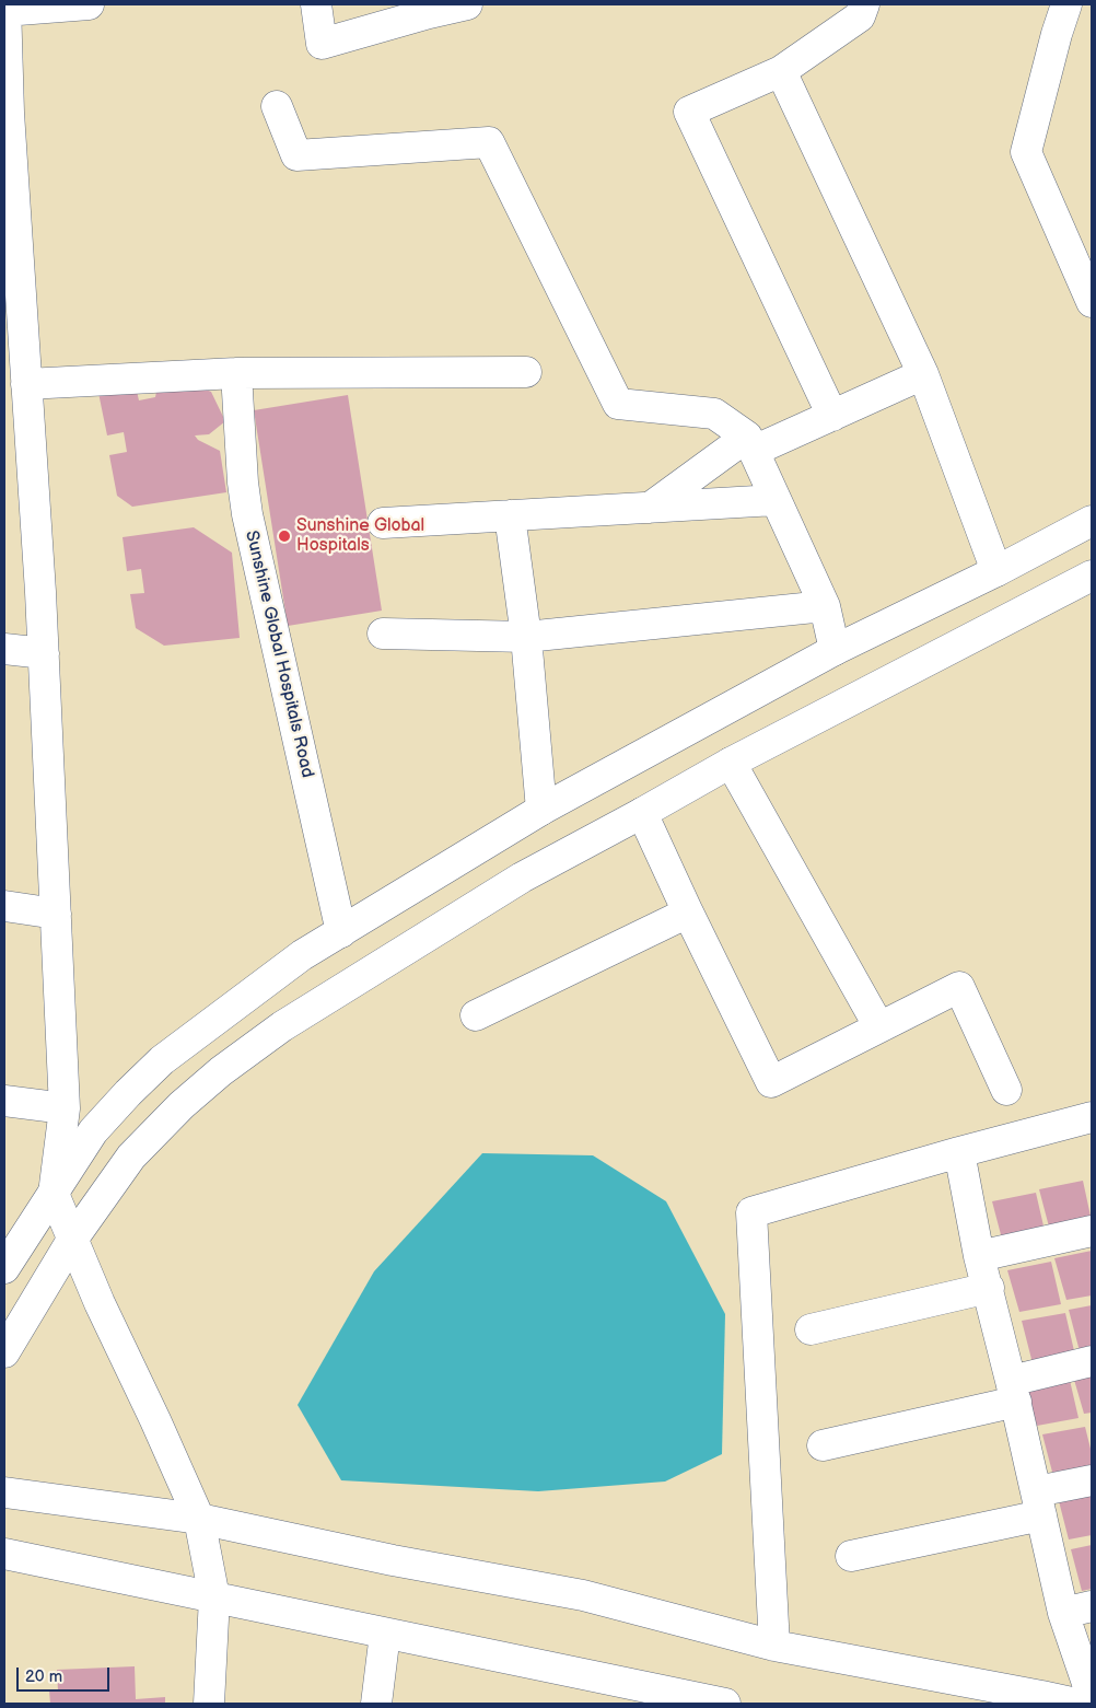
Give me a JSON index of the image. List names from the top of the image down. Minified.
{"streets":{"main road":["Sunshine Global Hospitals Road"]},"places":["Sunshine Global Hospitals"],"scale_bar":"20 m"}
